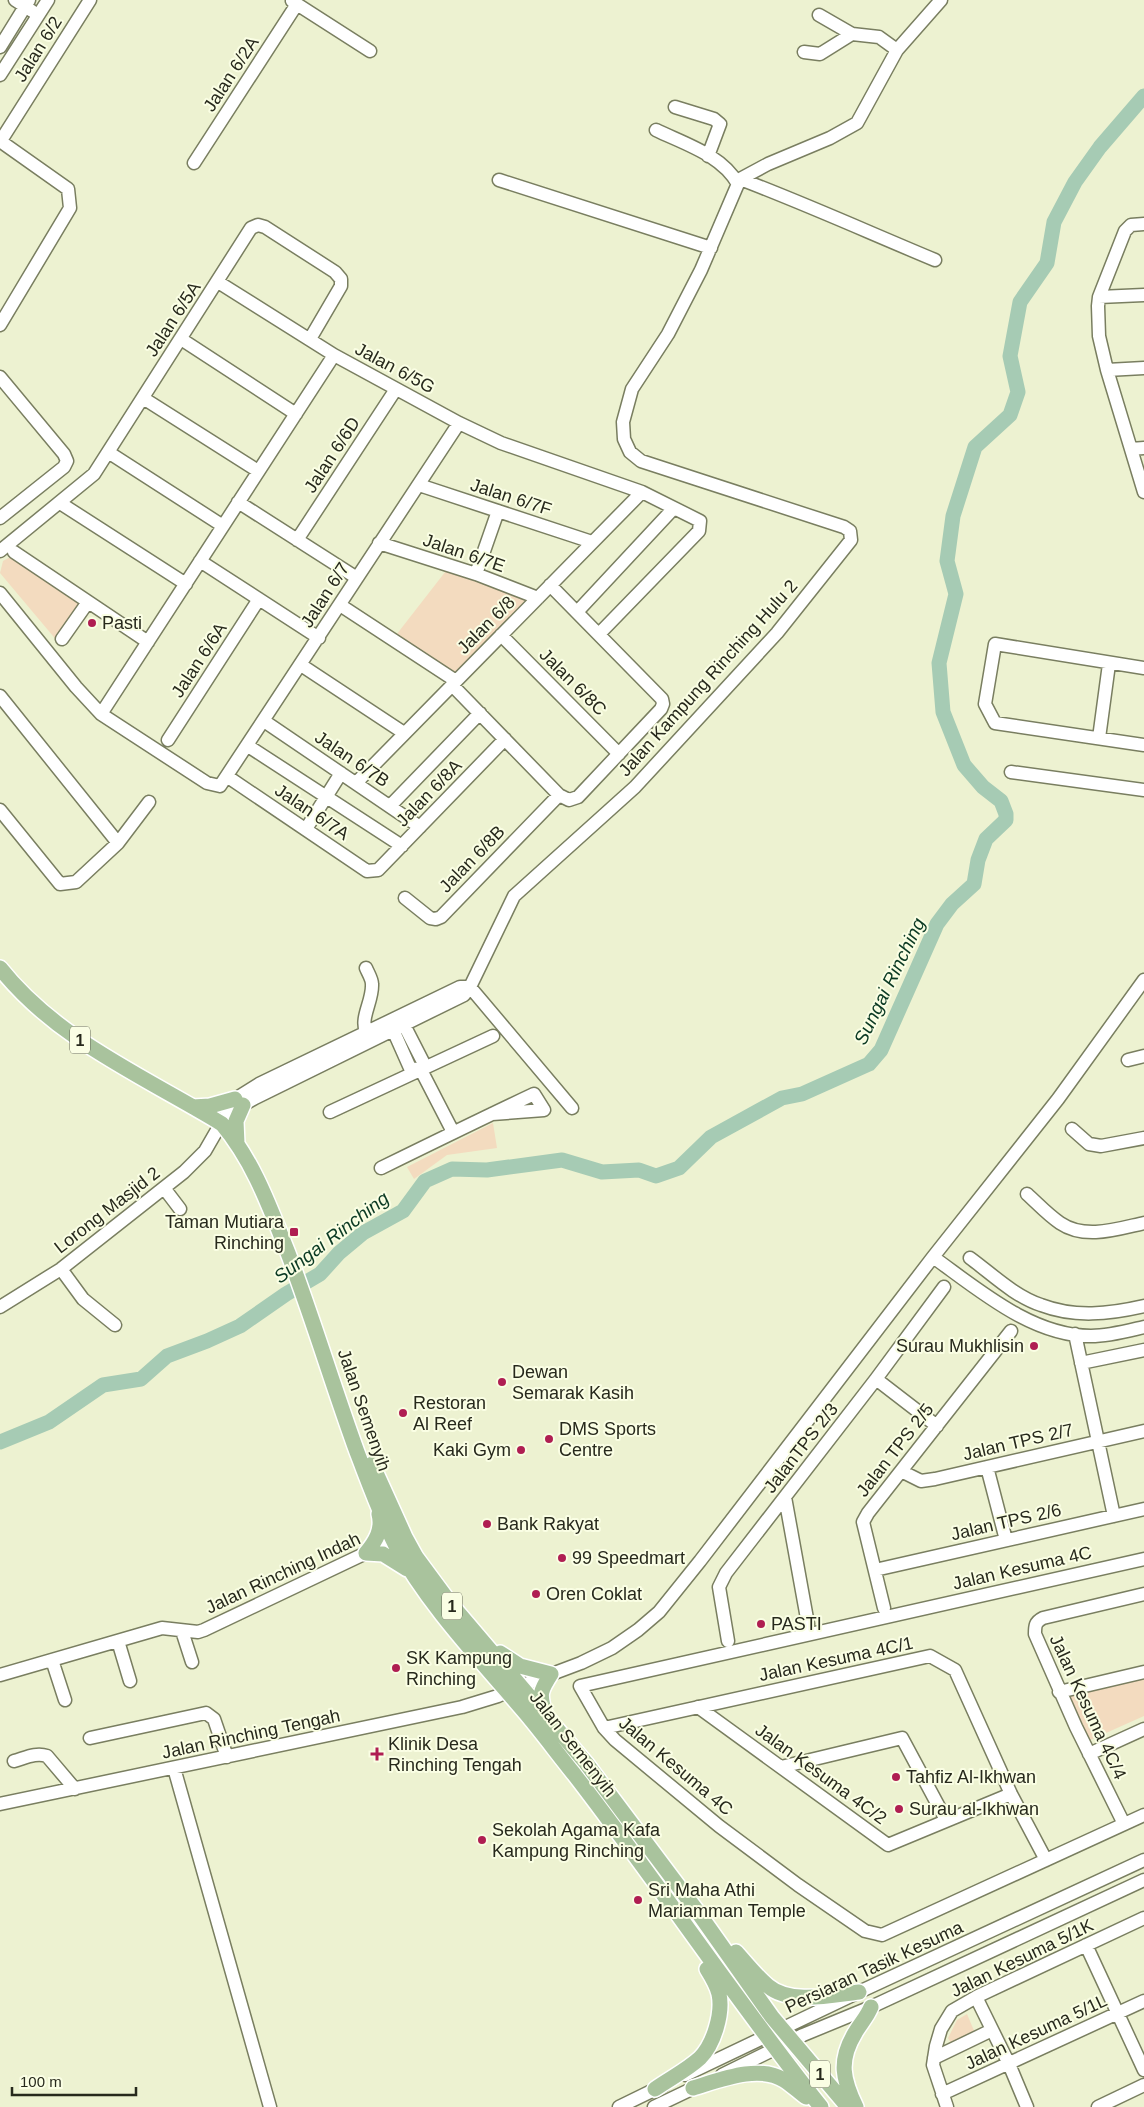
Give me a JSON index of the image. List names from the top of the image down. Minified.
{"streets":{"main road":["1","Jalan Semenyih"],"street":["Jalan 6/2","Jalan 6/2A","Jalan 6/5A","Jalan 6/5G","Jalan 6/6D","Jalan 6/7F","Jalan 6/7E","Jalan 6/7","Jalan 6/8","Jalan 6/6A","Jalan Kampung Rinching Hulu 2","Jalan 6/8C","Jalan 6/7B","Jalan 6/8A","Jalan 6/7A","Jalan 6/8B","Lorong Masjid 2","Jalan TPS 2/7","JalanTPS 2/3","Jalan TPS 2/5","Jalan TPS 2/6","Jalan Kesuma 4C","Jalan Rinching Indah","Jalan Kesuma 4C/1","Jalan Kesuma 4C/4","Jalan Rinching Tengah","Jalan Kesuma 4C/2","Jalan Kesuma 5/1K","Persiaran Tasik Kesuma","Jalan Kesuma 5/1L"]},"crossings":[["Jalan 6/5G","Jalan 6/6D"],["Jalan 6/5G","Jalan 6/7"],["Jalan 6/5G","Jalan 6/8"],["Jalan 6/5G","Jalan 6/7A"],["Jalan 6/7F","Jalan 6/7"],["Jalan 6/7F","Jalan 6/8"],["Jalan 6/7E","Jalan 6/7"],["Jalan 6/7E","Jalan 6/8"],["Jalan 6/7","Jalan 6/7B"],["Jalan 6/7","Jalan 6/7A"],["Jalan 6/8","Jalan 6/8C"],["Jalan 6/8","Jalan 6/7B"],["Jalan 6/7B","Jalan 6/8A"],["Jalan 6/8A","Jalan 6/7A"],["1","Jalan Semenyih"],["1","Jalan Rinching Indah"],["Lorong Masjid 2","Jalan Semenyih"],["Jalan Semenyih","Jalan Rinching Indah"],["Jalan Semenyih","Jalan Rinching Tengah"],["Jalan Semenyih","Persiaran Tasik Kesuma"],["Jalan TPS 2/7","Jalan TPS 2/5"],["Jalan TPS 2/5","Jalan TPS 2/6"],["Jalan Kesuma 4C","Jalan Kesuma 4C/1"],["Jalan Kesuma 4C","Jalan Kesuma 4C/4"],["Jalan Kesuma 4C/1","Jalan Kesuma 4C/2"],["Jalan Kesuma 5/1K","Jalan Kesuma 5/1L"]],"water":["Sungai Rinching"],"places":{"other":["Pasti","Surau Mukhlisin","Dewan Semarak Kasih","Restoran Al Reef","DMS Sports Centre","Kaki Gym","Bank Rakyat","99 Speedmart","Oren Coklat","PASTI","SK Kampung Rinching","Tahfiz Al-Ikhwan","Surau al-Ikhwan","Sekolah Agama Kafa Kampung Rinching","Sri Maha Athi Mariamman Temple"],"transit":["Taman Mutiara Rinching"],"health":["Klinik Desa Rinching Tengah"]},"scale_bar":"100 m"}
